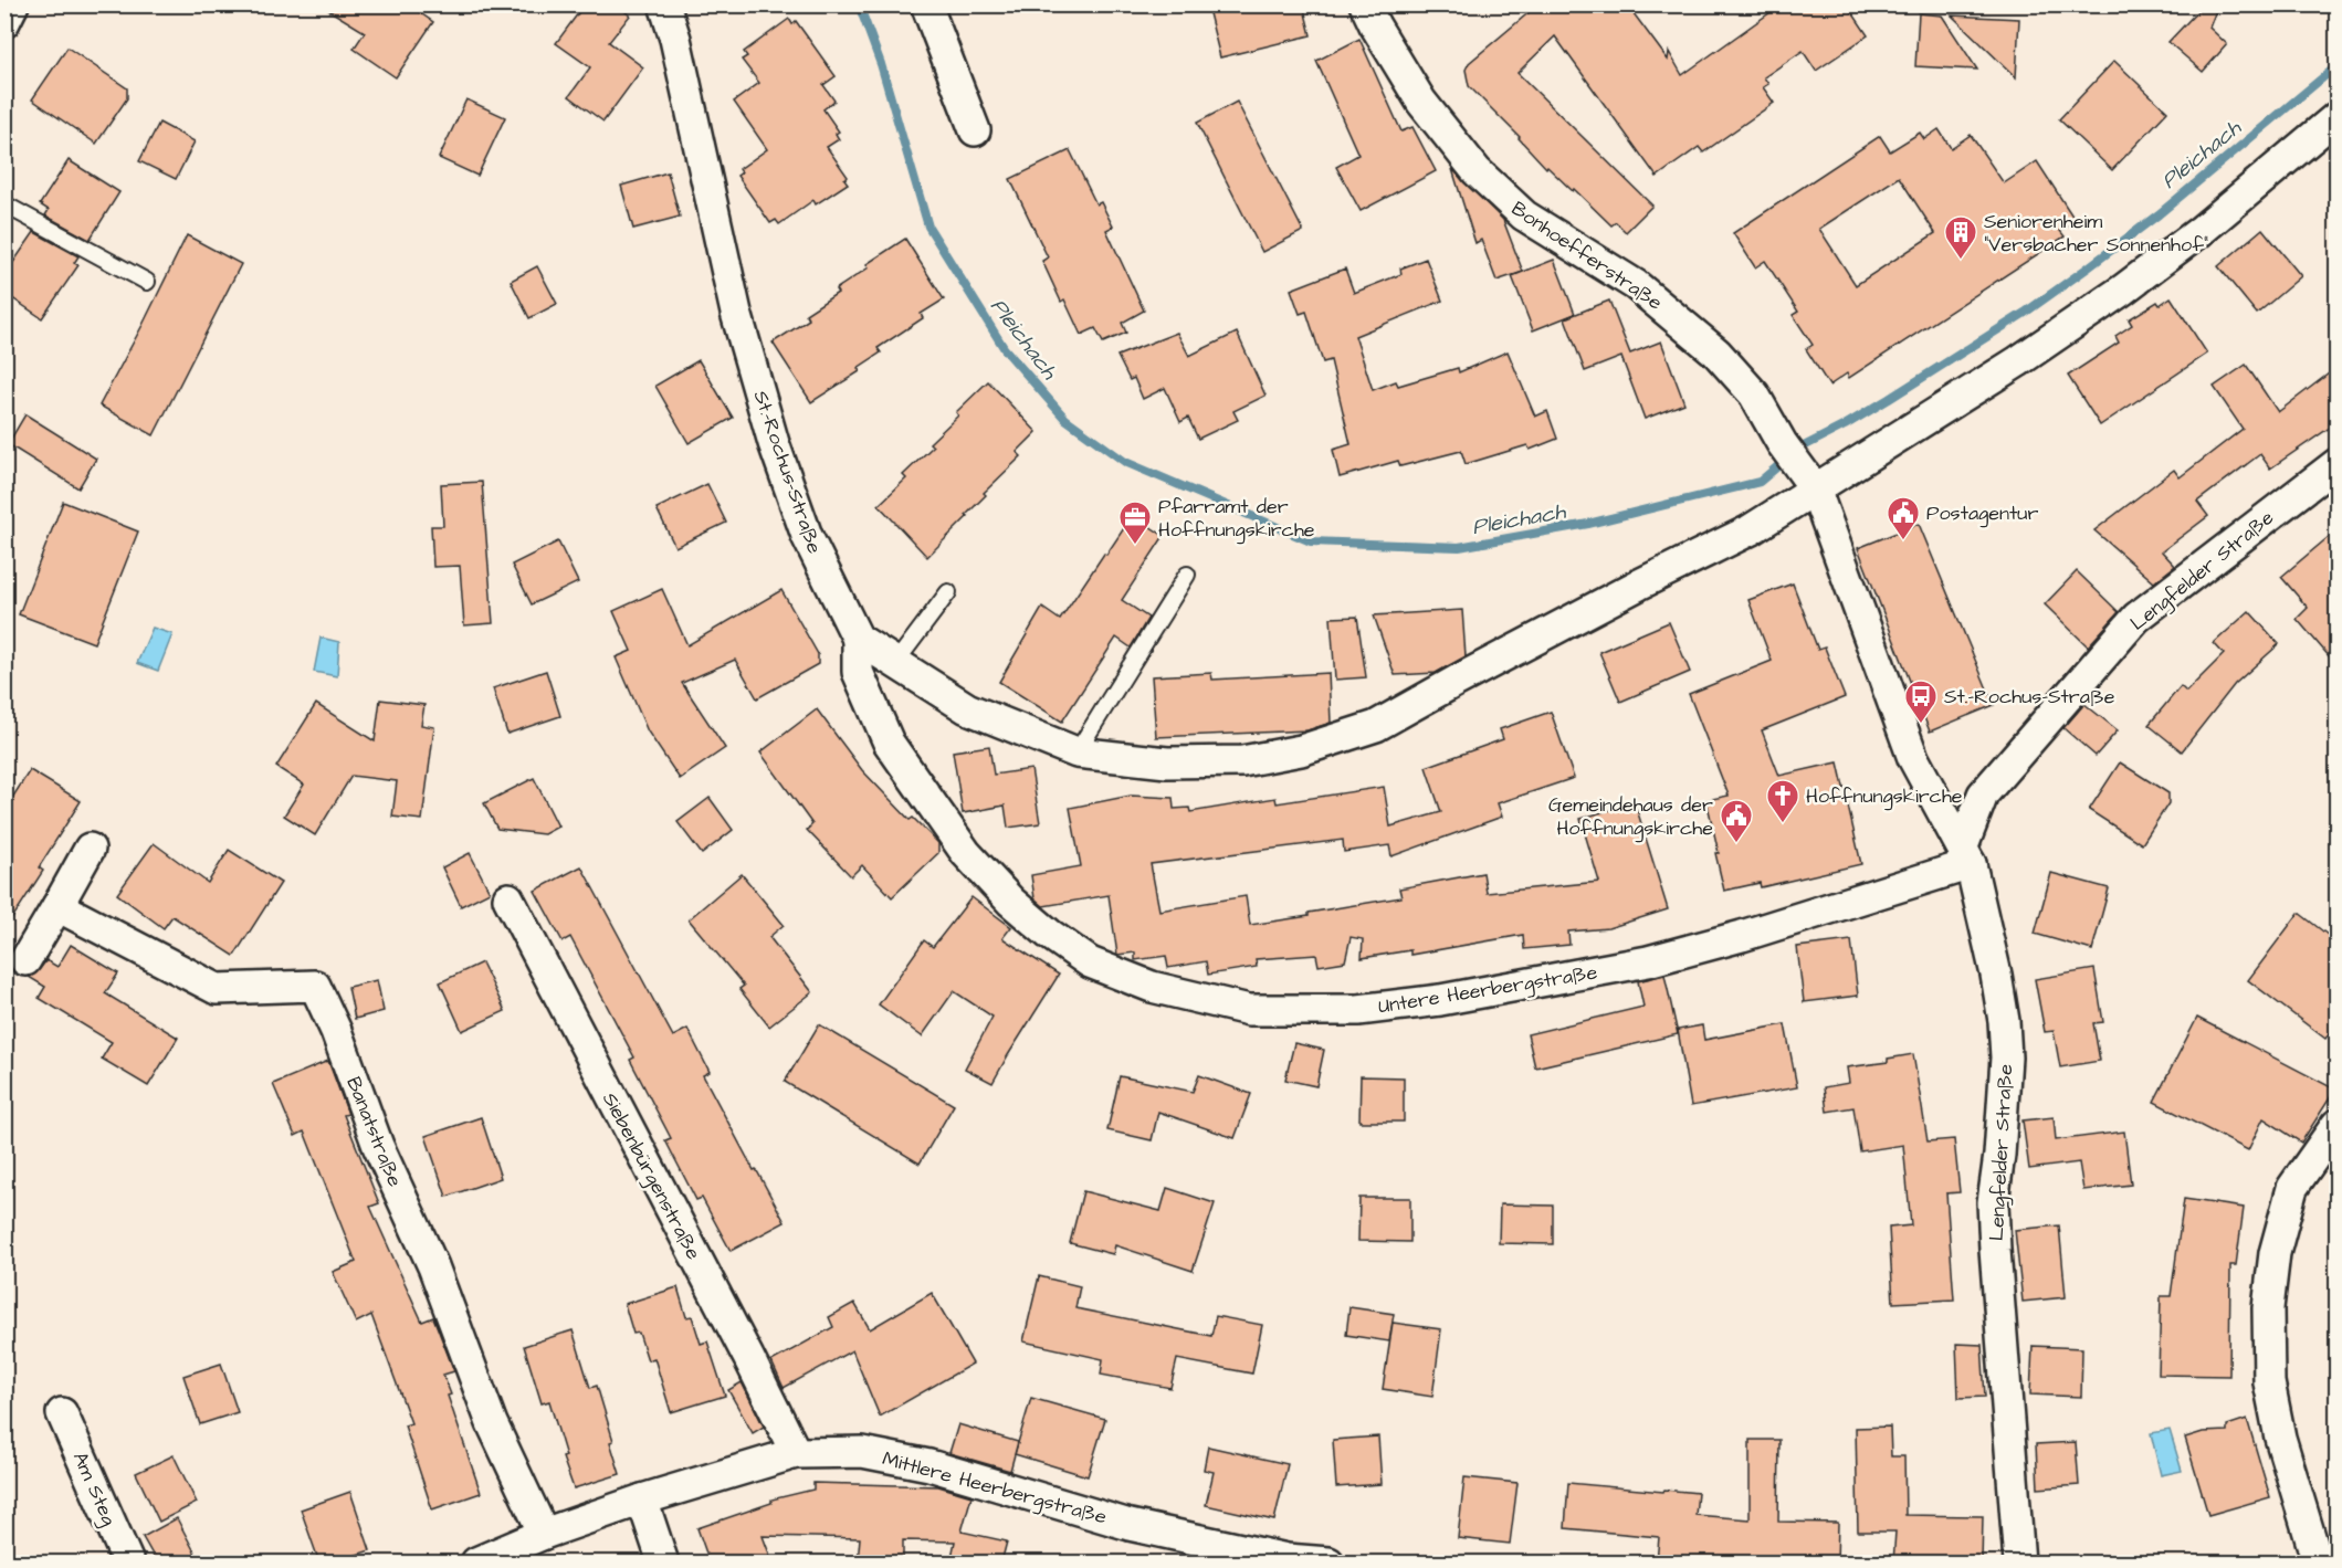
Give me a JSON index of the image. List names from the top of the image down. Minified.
{"streets":{"street":["Bonhoefferstraße","St.-Rochus-Straße","Lengfelder Straße","Untere Heerbergstraße","Banatstraße","Siebenbürgenstraße","Mittlere Heerbergstraße","Am Steg"]},"crossings":[["Bonhoefferstraße","Lengfelder Straße"],["Bonhoefferstraße","Untere Heerbergstraße"],["St.-Rochus-Straße","Untere Heerbergstraße"],["Lengfelder Straße","Untere Heerbergstraße"],["Banatstraße","Mittlere Heerbergstraße"],["Siebenbürgenstraße","Mittlere Heerbergstraße"]],"water":["Pleichach"],"places":{"building":["Seniorenheim \"Versbacher Sonnenhof\""],"public building":["Postagentur","Gemeindehaus der Hoffnungskirche"],"office":["Pfarramt der Hoffnungskirche"],"bus stop":["St.-Rochus-Straße"],"church":["Hoffnungskirche"]}}
